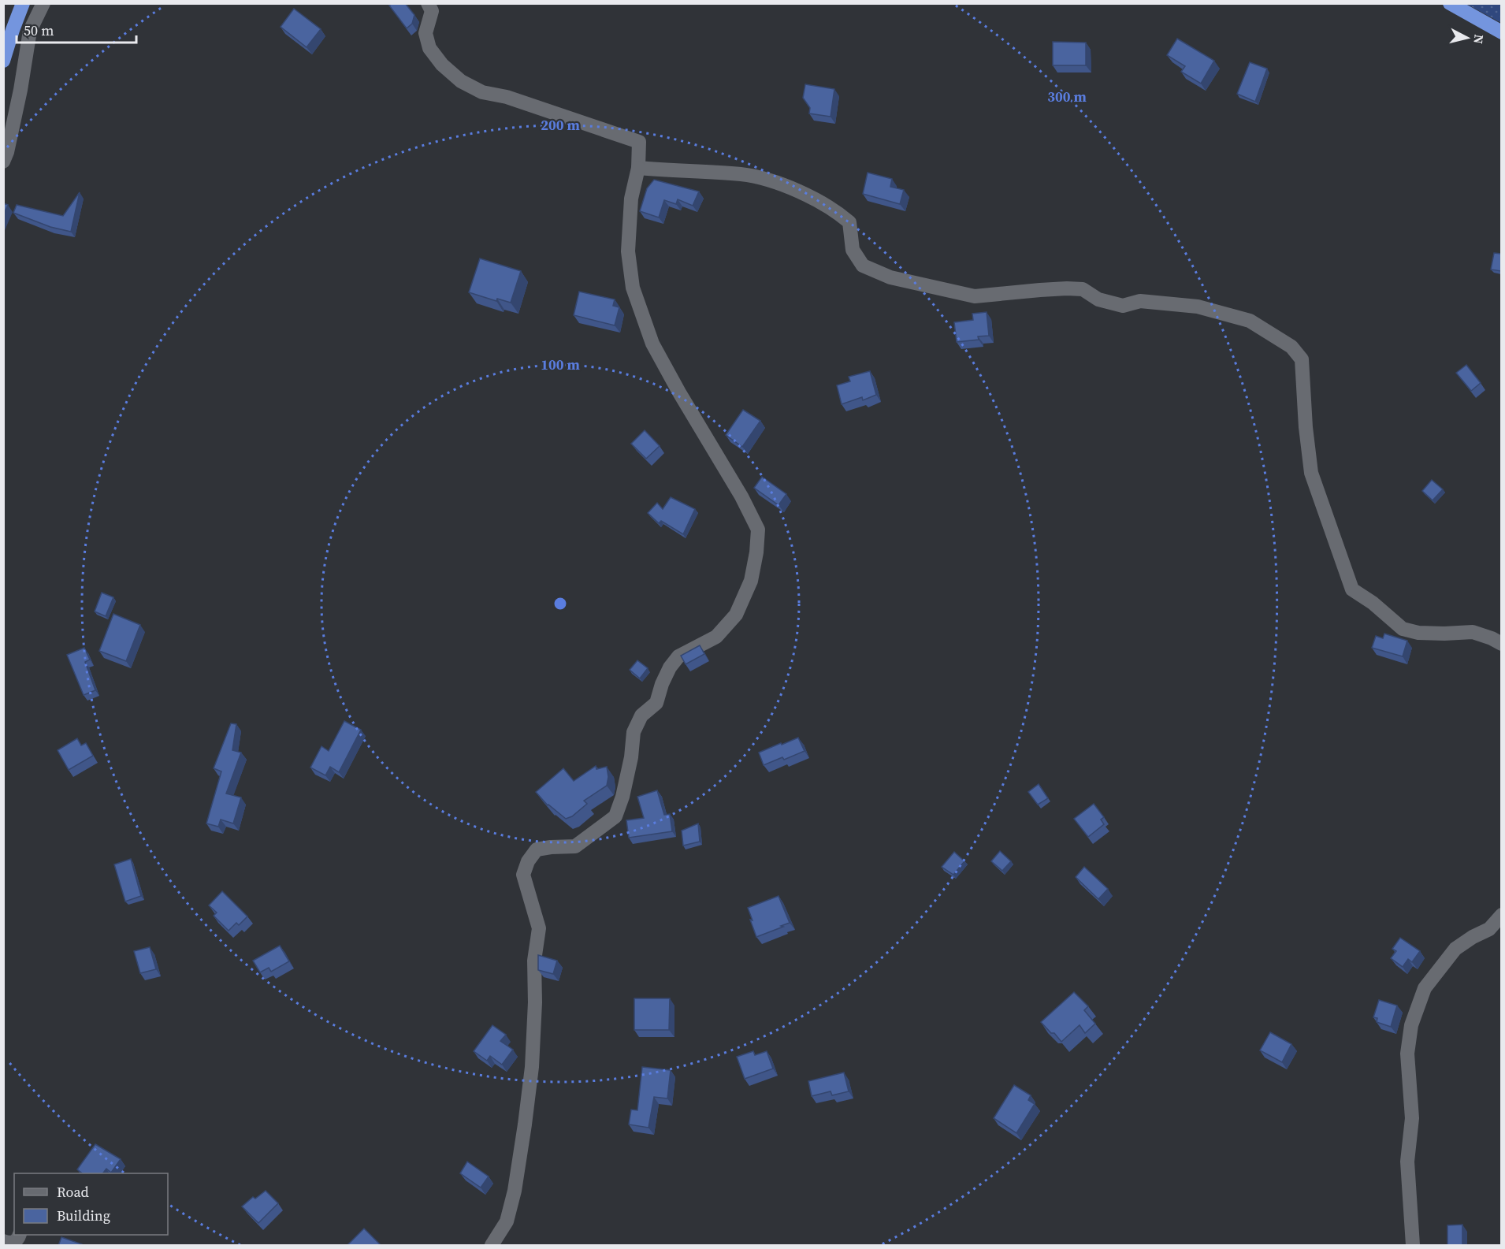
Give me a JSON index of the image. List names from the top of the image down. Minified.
{"legend":["Road","Building"],"scale_bar":"50 m","north":"right","rings":["300 m","200 m","100 m"]}
